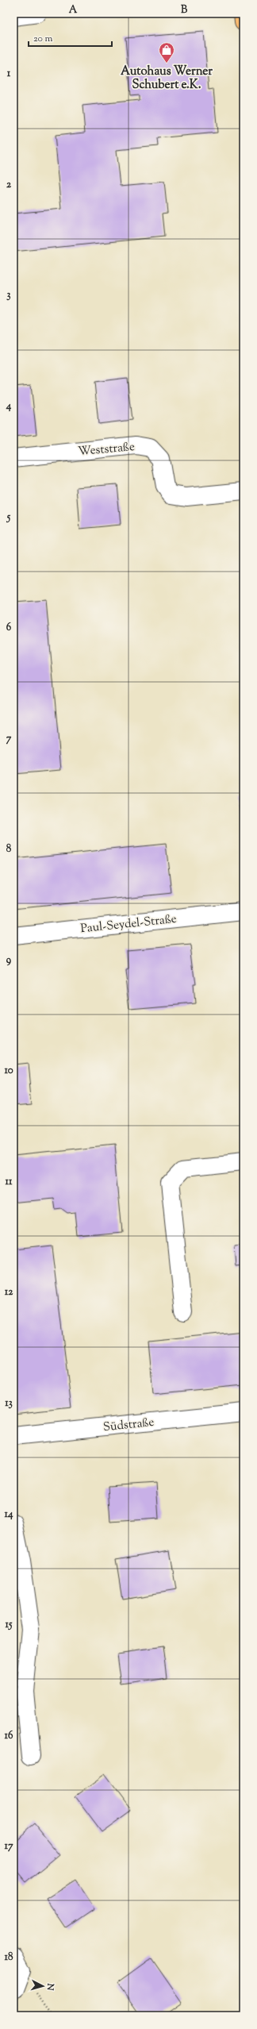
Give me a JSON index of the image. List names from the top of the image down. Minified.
{"streets":{"street":["Weststraße","Paul-Seydel-Straße","Südstraße"]},"places":{"shop":["Autohaus Werner Schubert e.K."]},"scale_bar":"20 m","north":"right","grid":{"columns":["A","B"],"rows":["1","2","3","4","5","6","7","8","9","10","11","12","13","14","15","16","17","18"]}}
